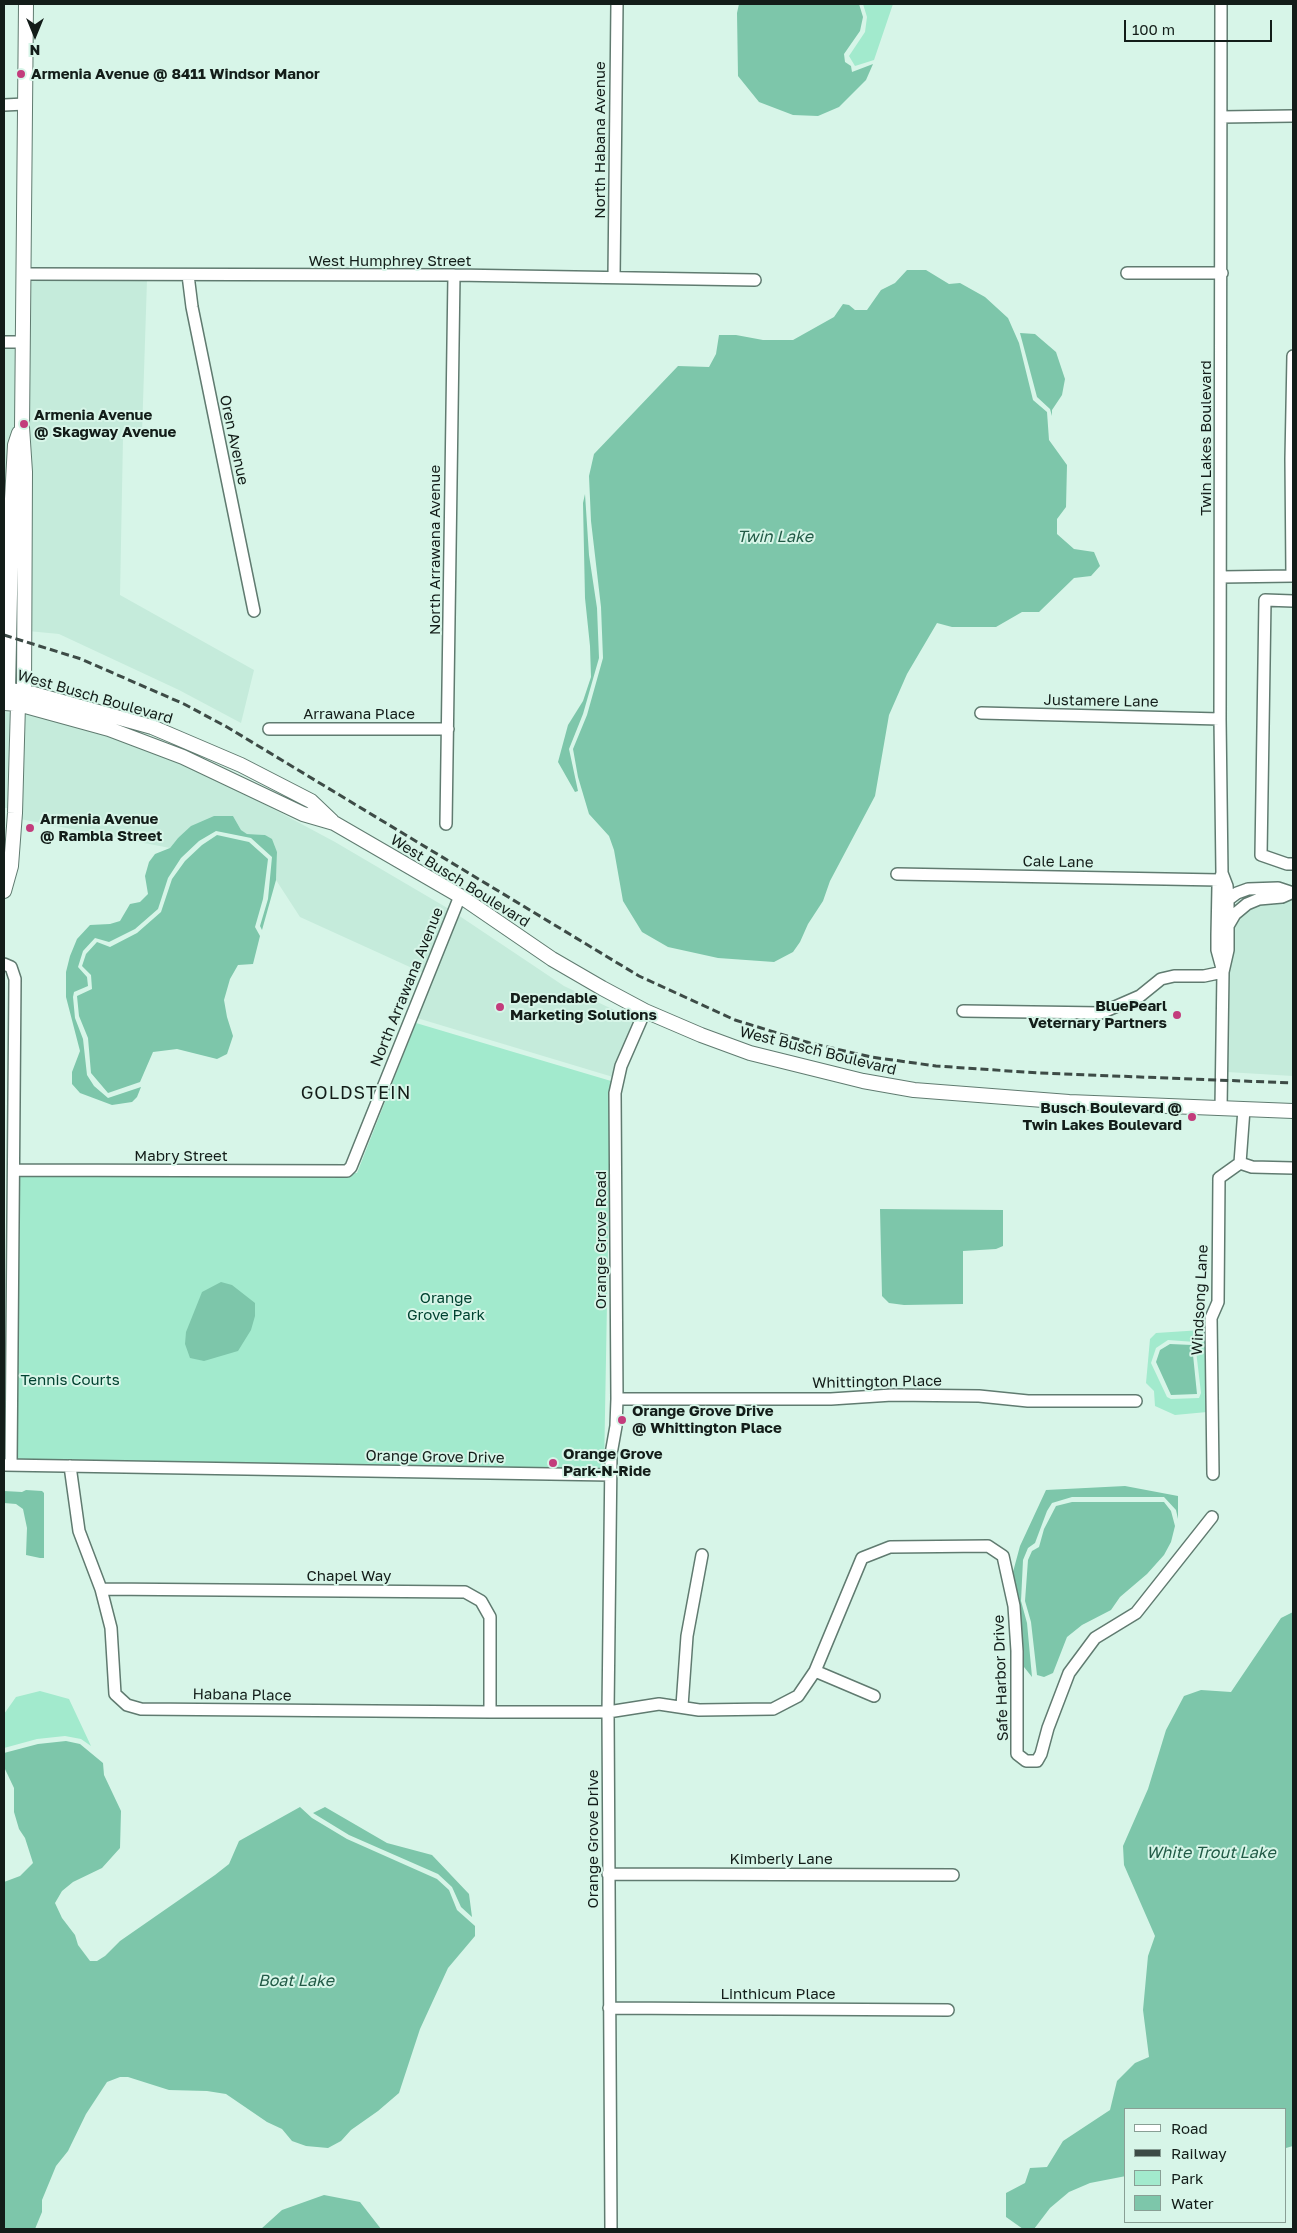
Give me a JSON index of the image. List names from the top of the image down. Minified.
{"streets":{"main road":["West Busch Boulevard"],"street":["North Habana Avenue","West Humphrey Street","Twin Lakes Boulevard","Oren Avenue","North Arrawana Avenue","Justamere Lane","Arrawana Place","Cale Lane","Mabry Street","Orange Grove Road","Windsong Lane","Whittington Place","Orange Grove Drive","Chapel Way","Safe Harbor Drive","Habana Place","Kimberly Lane","Linthicum Place"]},"crossings":[["North Habana Avenue","West Humphrey Street"],["West Humphrey Street","Oren Avenue"],["West Humphrey Street","North Arrawana Avenue"],["Twin Lakes Boulevard","West Busch Boulevard"],["Twin Lakes Boulevard","Justamere Lane"],["Twin Lakes Boulevard","Cale Lane"],["North Arrawana Avenue","West Busch Boulevard"],["North Arrawana Avenue","Arrawana Place"],["North Arrawana Avenue","Mabry Street"],["West Busch Boulevard","Orange Grove Road"],["Mabry Street","Orange Grove Drive"],["Orange Grove Road","Whittington Place"],["Orange Grove Road","Orange Grove Drive"],["Orange Grove Drive","Safe Harbor Drive"],["Orange Grove Drive","Habana Place"],["Orange Grove Drive","Kimberly Lane"],["Orange Grove Drive","Linthicum Place"],["Chapel Way","Habana Place"],["Safe Harbor Drive","Habana Place"]],"districts":["GOLDSTEIN"],"water":["Twin Lake","White Trout Lake","Boat Lake"],"parks":["Orange Grove Park","Tennis Courts"],"places":["Armenia Avenue @ 8411 Windsor Manor","Armenia Avenue @ Skagway Avenue","Armenia Avenue @ Rambla Street","Dependable Marketing Solutions","BluePearl Veternary Partners","Busch Boulevard @ Twin Lakes Boulevard","Orange Grove Drive @ Whittington Place","Orange Grove Park-N-Ride"],"legend":["Road","Railway","Park","Water"],"scale_bar":"100 m","north":"bottom"}
